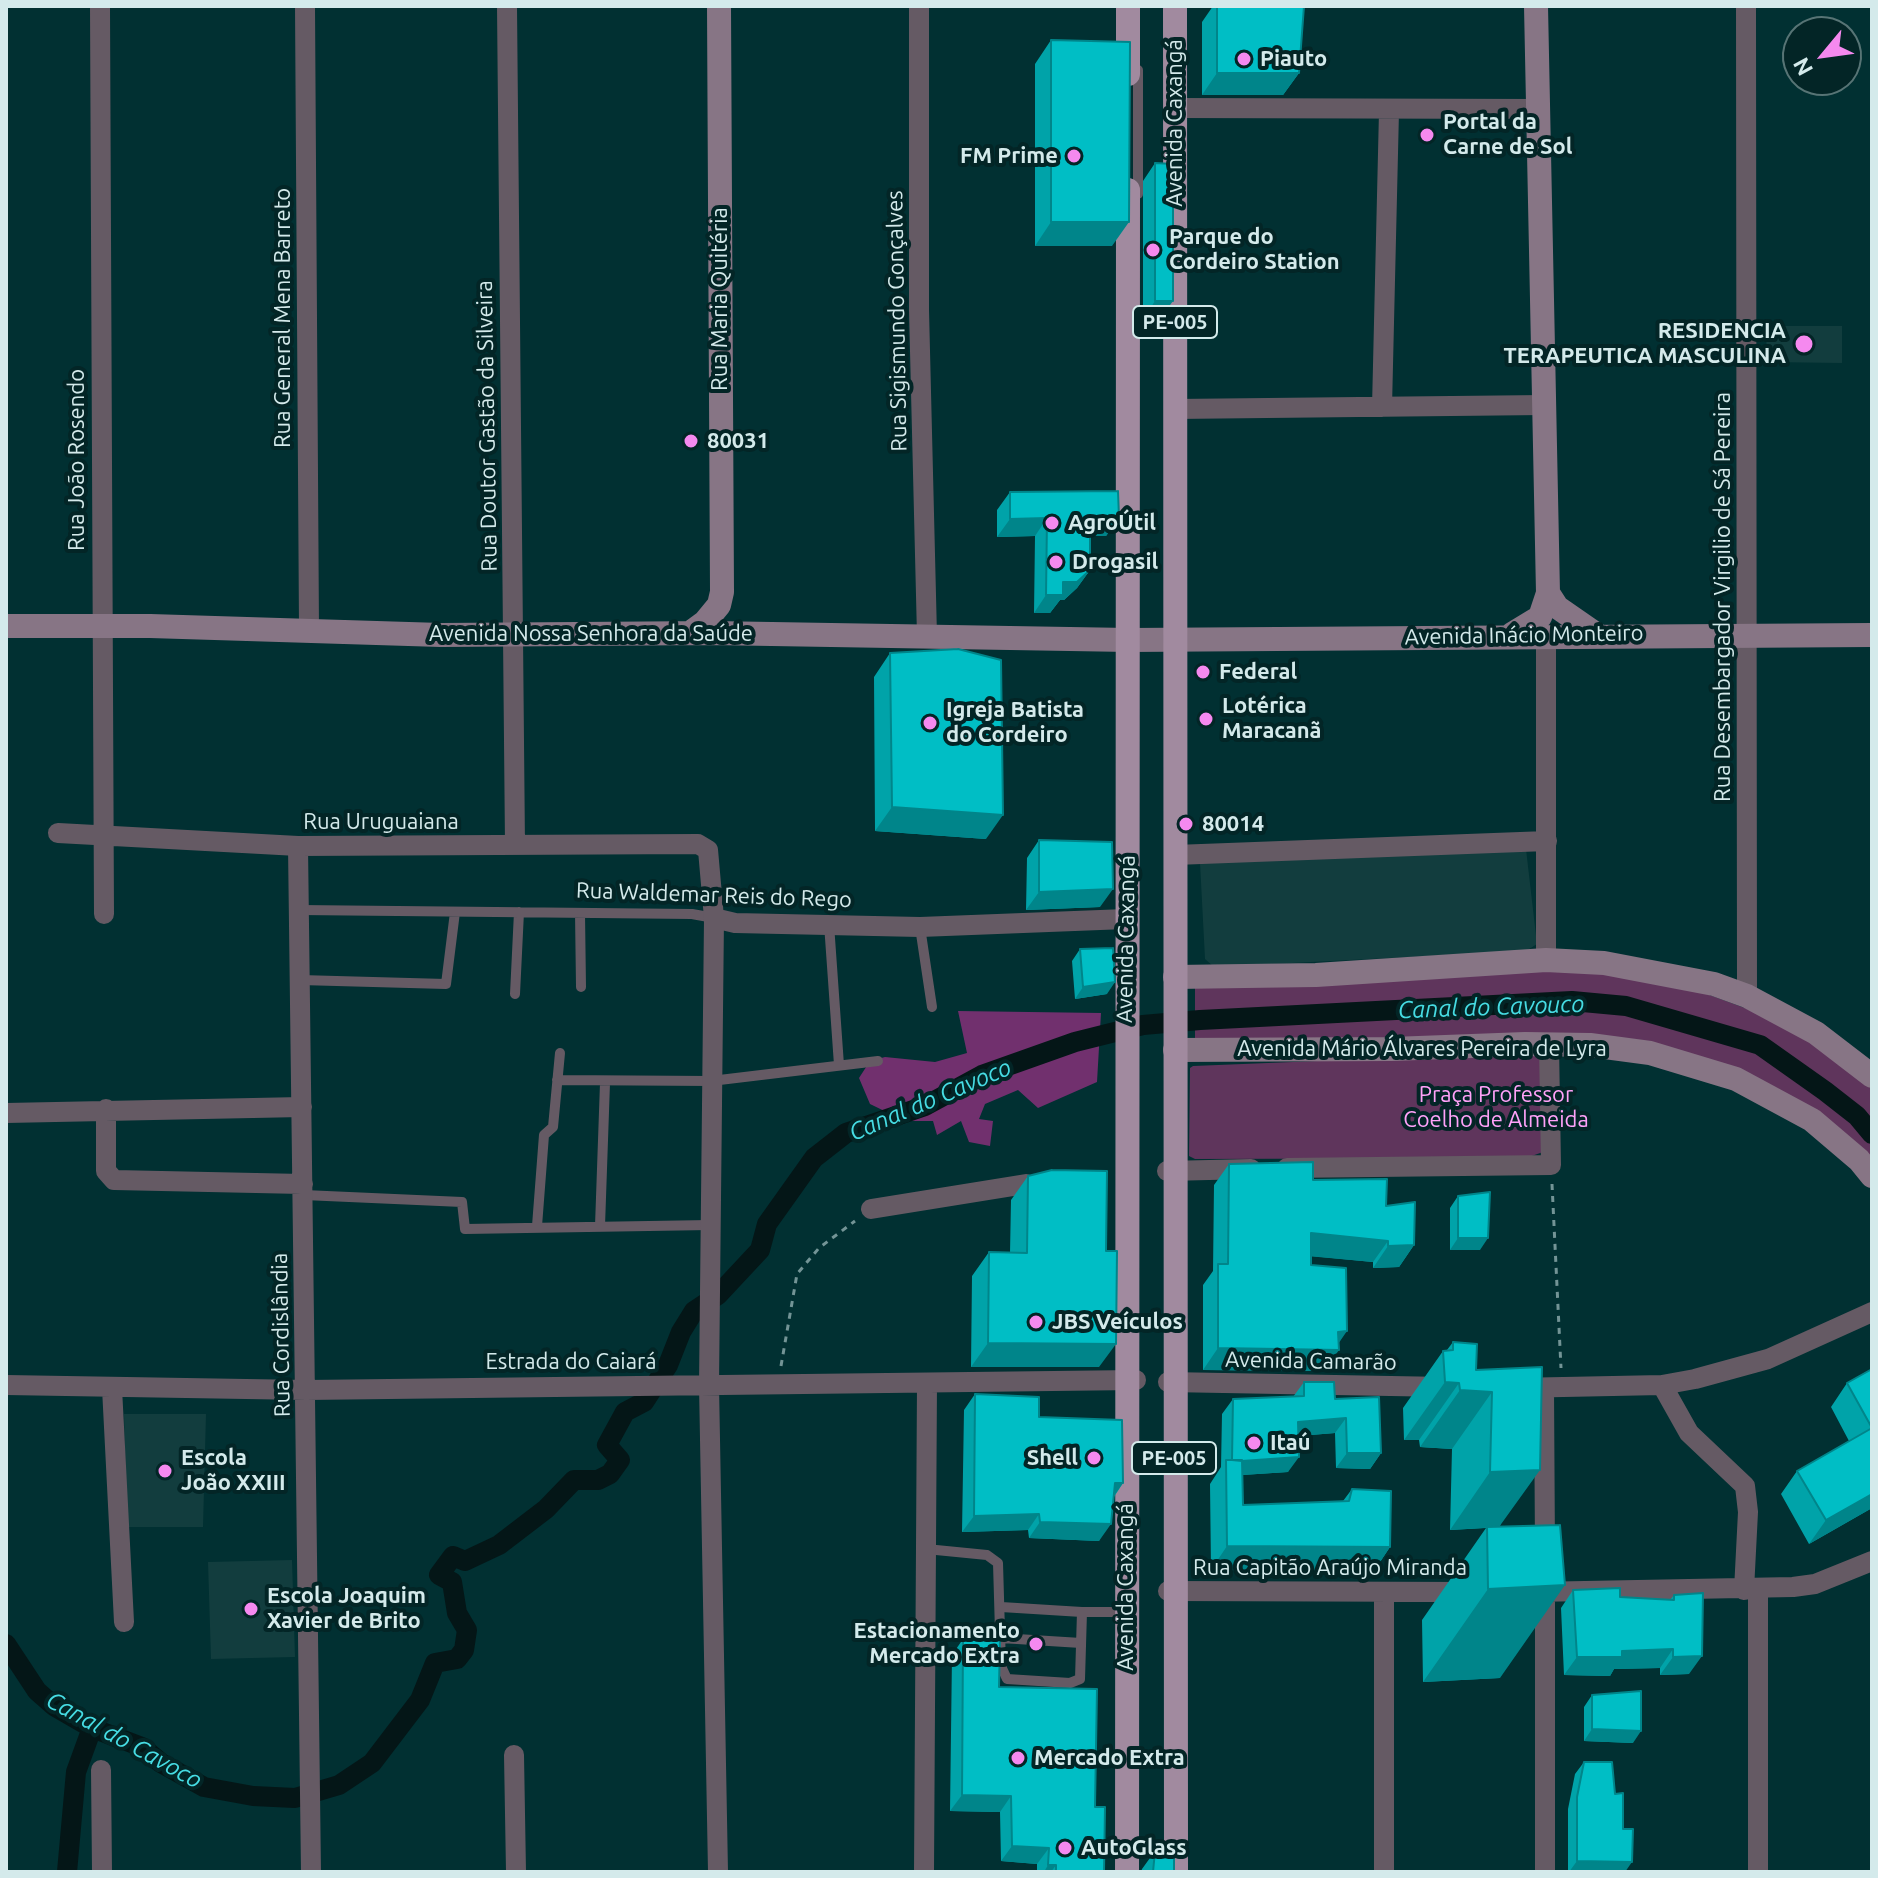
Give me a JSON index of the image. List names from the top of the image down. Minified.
{"streets":{"main road":["Avenida Caxangá","PE-005"],"street":["Rua Maria Quitéria","Rua General Mena Barreto","Rua Sigismundo Gonçalves","Rua Doutor Gastão da Silveira","Rua João Rosendo","Rua Desembargador Virgilio de Sá Pereira","Avenida Nossa Senhora da Saúde","Avenida Inácio Monteiro","Rua Uruguaiana","Rua Waldemar Reis do Rego","Avenida Mário Álvares Pereira de Lyra","Rua Cordislândia","Avenida Camarão","Estrada do Caiará","Rua Capitão Araújo Miranda"]},"crossings":[["Avenida Caxangá","Avenida Nossa Senhora da Saúde"],["Avenida Caxangá","Avenida Inácio Monteiro"],["Avenida Caxangá","Rua Waldemar Reis do Rego"],["Avenida Caxangá","Avenida Mário Álvares Pereira de Lyra"],["Avenida Caxangá","Avenida Camarão"],["Avenida Caxangá","Estrada do Caiará"],["Avenida Caxangá","Rua Capitão Araújo Miranda"],["Rua General Mena Barreto","Avenida Nossa Senhora da Saúde"],["Rua Sigismundo Gonçalves","Avenida Nossa Senhora da Saúde"],["Rua Doutor Gastão da Silveira","Avenida Nossa Senhora da Saúde"],["Rua Doutor Gastão da Silveira","Rua Uruguaiana"],["Rua João Rosendo","Avenida Nossa Senhora da Saúde"],["Rua João Rosendo","Rua Uruguaiana"],["Rua Desembargador Virgilio de Sá Pereira","Avenida Inácio Monteiro"],["Avenida Nossa Senhora da Saúde","Avenida Inácio Monteiro"],["Rua Uruguaiana","Rua Waldemar Reis do Rego"],["Rua Uruguaiana","Rua Cordislândia"],["Rua Waldemar Reis do Rego","Rua Cordislândia"],["Rua Cordislândia","Estrada do Caiará"]],"water":["Canal do Cavouco","Canal do Cavoco"],"parks":["Praça Professor Coelho de Almeida"],"places":["Piauto","Portal da Carne de Sol","FM Prime","Parque do Cordeiro Station","RESIDENCIA TERAPEUTICA MASCULINA","80031","AgroÚtil","Drogasil","Federal","Lotérica Maracanã","Igreja Batista do Cordeiro","80014","JBS Veículos","Itaú","Shell","Escola João XXIII","Escola Joaquim Xavier de Brito","Estacionamento Mercado Extra","Mercado Extra","AutoGlass"],"north":"bottom left"}
